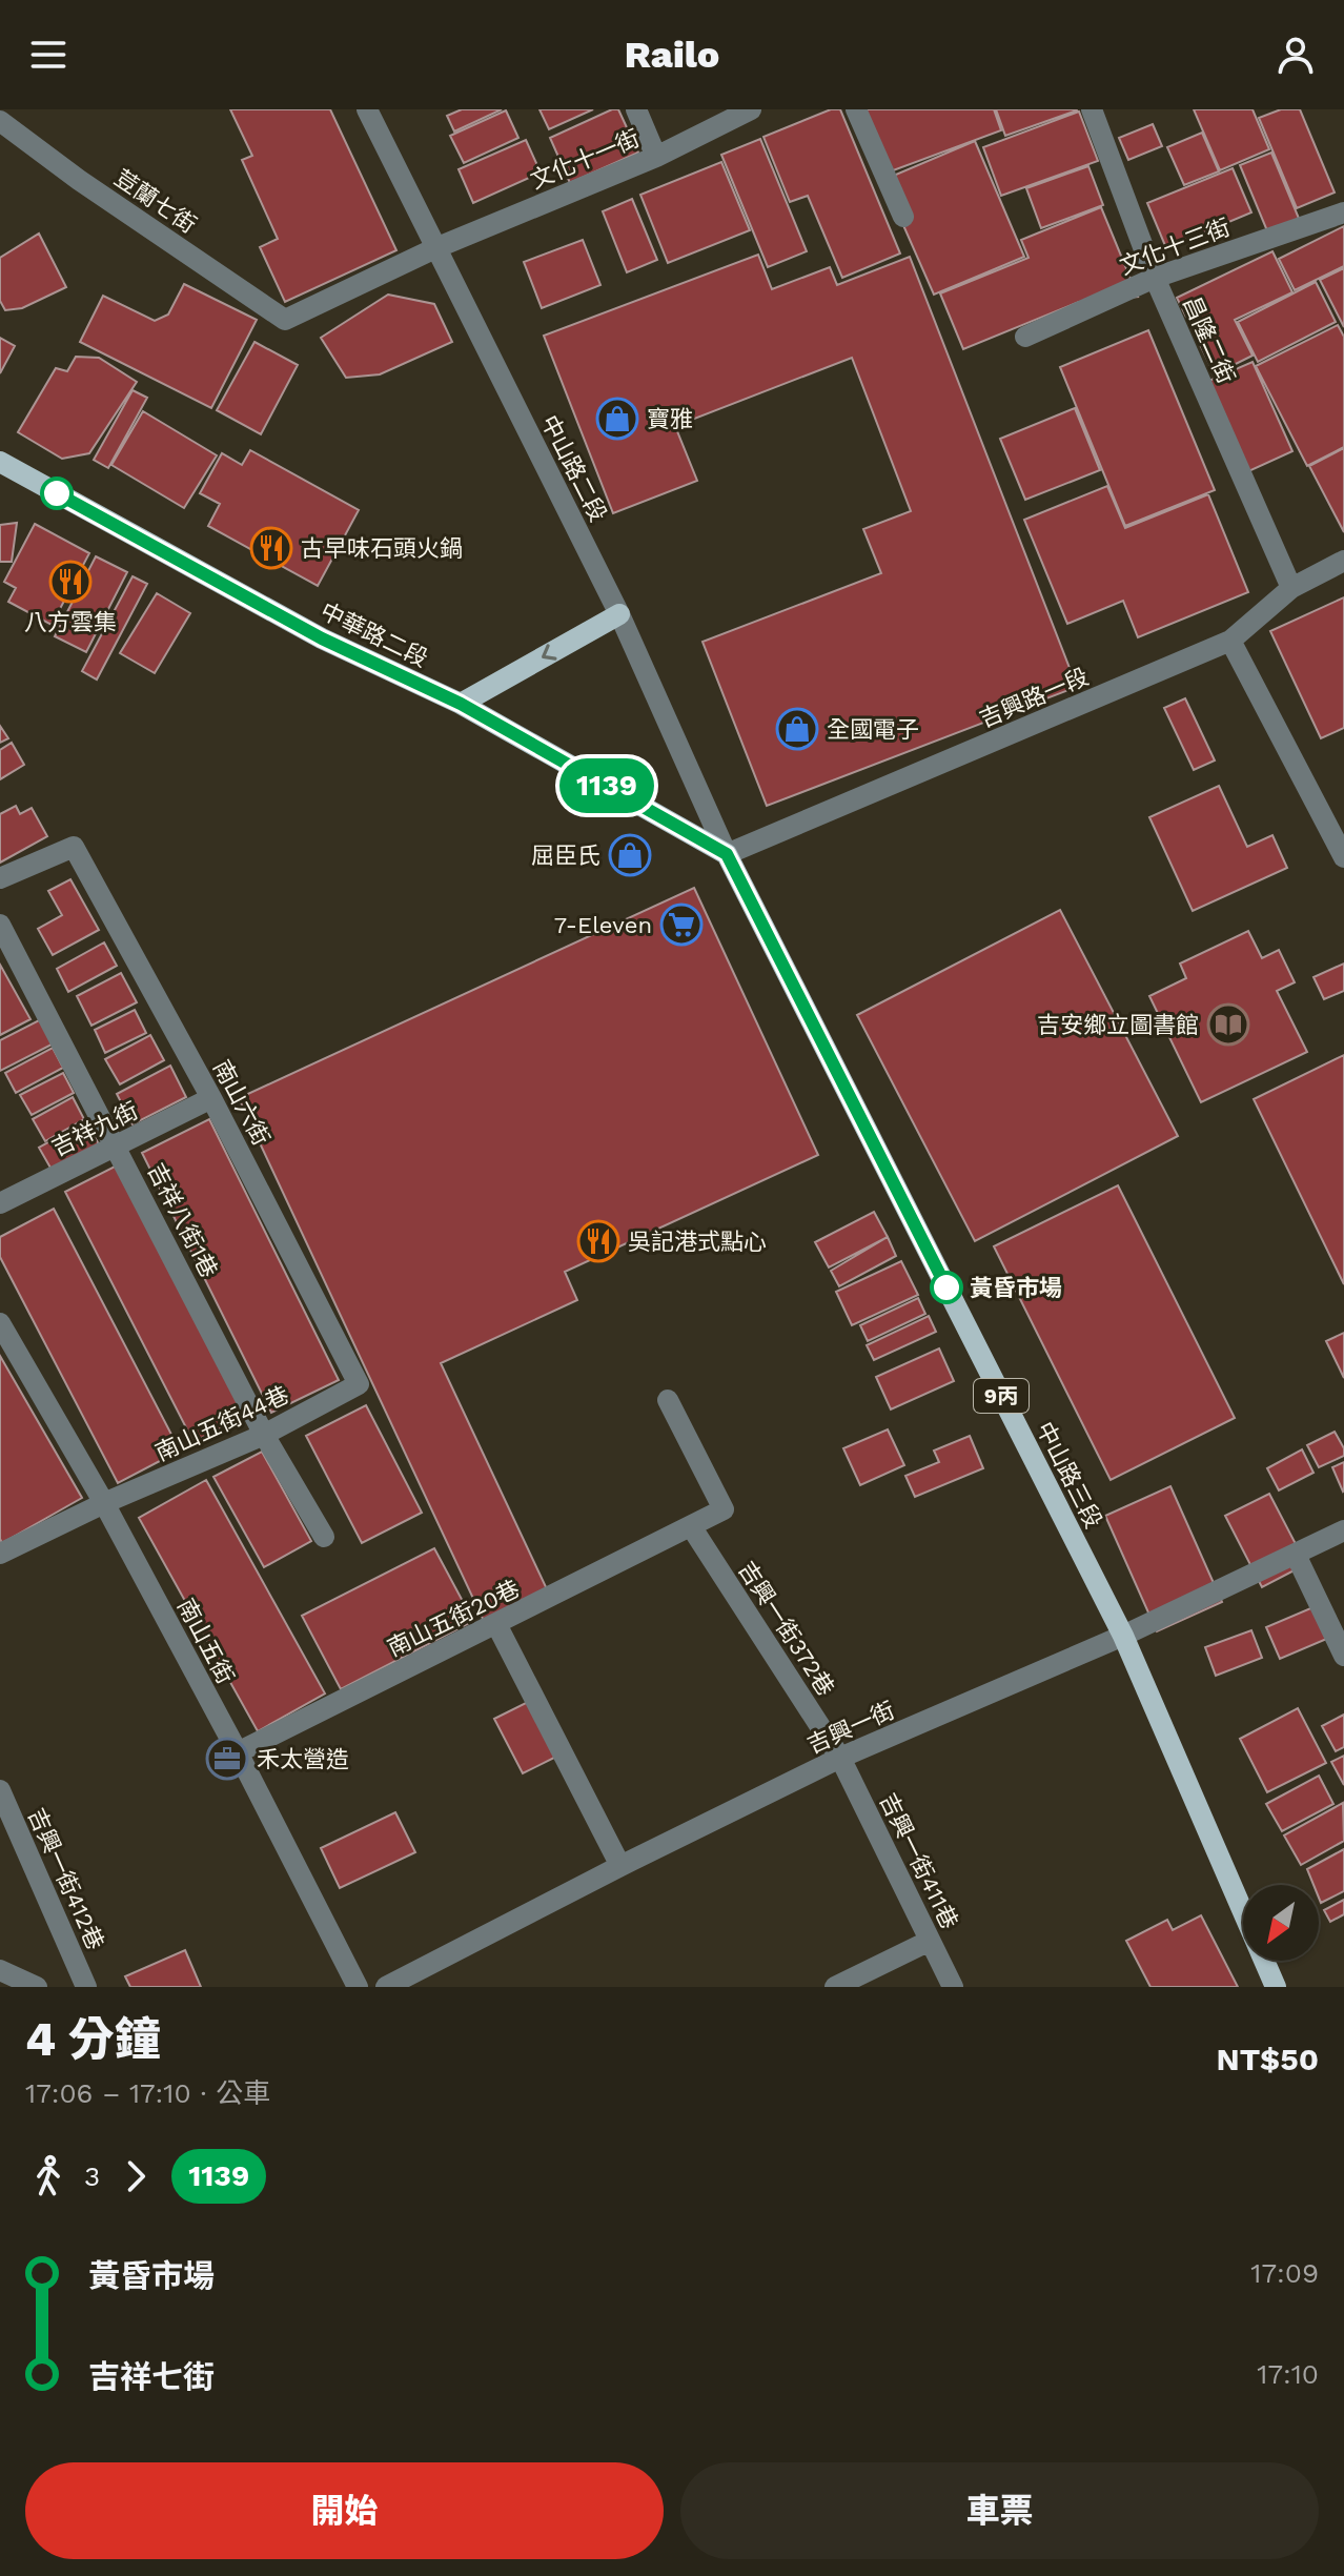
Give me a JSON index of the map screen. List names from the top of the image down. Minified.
{"streets":{"main road":["中華路二段","9丙","中山路三段"],"street":["文化十一街","荳蘭七街","文化十三街","昌隆二街","中山路二段","吉興路一段","南山六街","吉祥九街","吉祥八街1巷","南山五街44巷","南山五街20巷","吉興一街372巷","南山五街","吉興一街","吉興一街411巷","吉興一街412巷"]},"crossings":[["文化十一街","荳蘭七街"],["文化十一街","中山路二段"],["文化十三街","昌隆二街"],["昌隆二街","吉興路一段"],["中山路二段","中華路二段"],["中山路二段","吉興路一段"],["中山路二段","中山路三段"],["中華路二段","吉興路一段"],["中華路二段","中山路三段"],["吉興路一段","中山路三段"],["南山六街","吉祥九街"],["南山六街","南山五街44巷"],["吉祥九街","吉祥八街1巷"],["吉祥八街1巷","南山五街44巷"],["南山五街44巷","南山五街"],["中山路三段","吉興一街"],["南山五街20巷","吉興一街372巷"],["南山五街20巷","南山五街"],["吉興一街372巷","吉興一街"],["吉興一街372巷","吉興一街411巷"],["吉興一街","吉興一街411巷"]],"places":{"shop":["寶雅","全國電子","屈臣氏"],"restaurant":["古早味石頭火鍋","八方雲集","吳記港式點心"],"supermarket":["7-Eleven"],"library":["吉安鄉立圖書館"],"other":["黃昏市場"],"office":["禾太營造"]},"lines":["bus line 1139"],"north":"bottom left","page":{"header":"Railo","on_map":"1139","heading":["4 分鐘","17:06 – 17:10 · 公車","NT$50"],"legs":["3","1139"],"list":[{"name":"黃昏市場","value":"17:09"},{"name":"吉祥七街","value":"17:10"}],"buttons":["開始","車票"]}}
